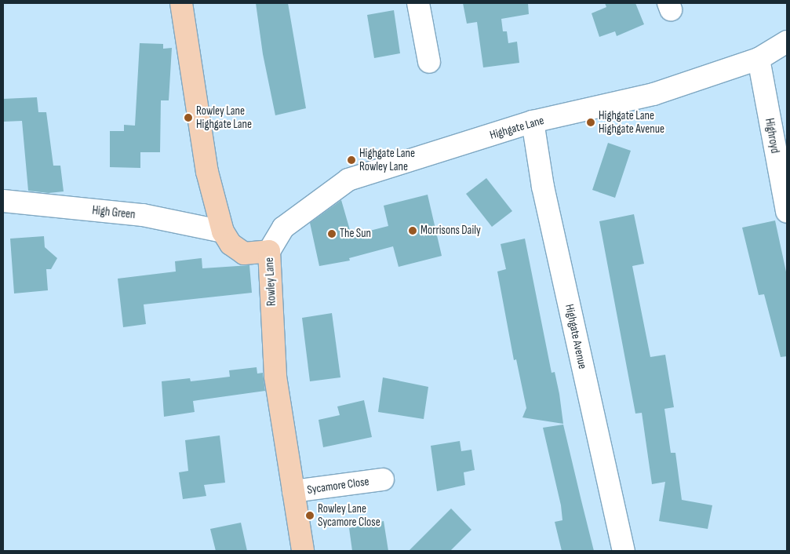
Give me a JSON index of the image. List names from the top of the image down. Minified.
{"streets":{"main road":["Rowley Lane"],"street":["Highgate Lane","Highroyd","High Green","Highgate Avenue","Sycamore Close"]},"crossings":[["Highgate Lane","Highroyd"],["Highgate Lane","Rowley Lane"],["Highgate Lane","Highgate Avenue"],["High Green","Rowley Lane"],["Rowley Lane","Sycamore Close"]],"places":["Rowley Lane Highgate Lane","Highgate Lane Highgate Avenue","Highgate Lane Rowley Lane","Morrisons Daily","The Sun","Rowley Lane Sycamore Close"]}
